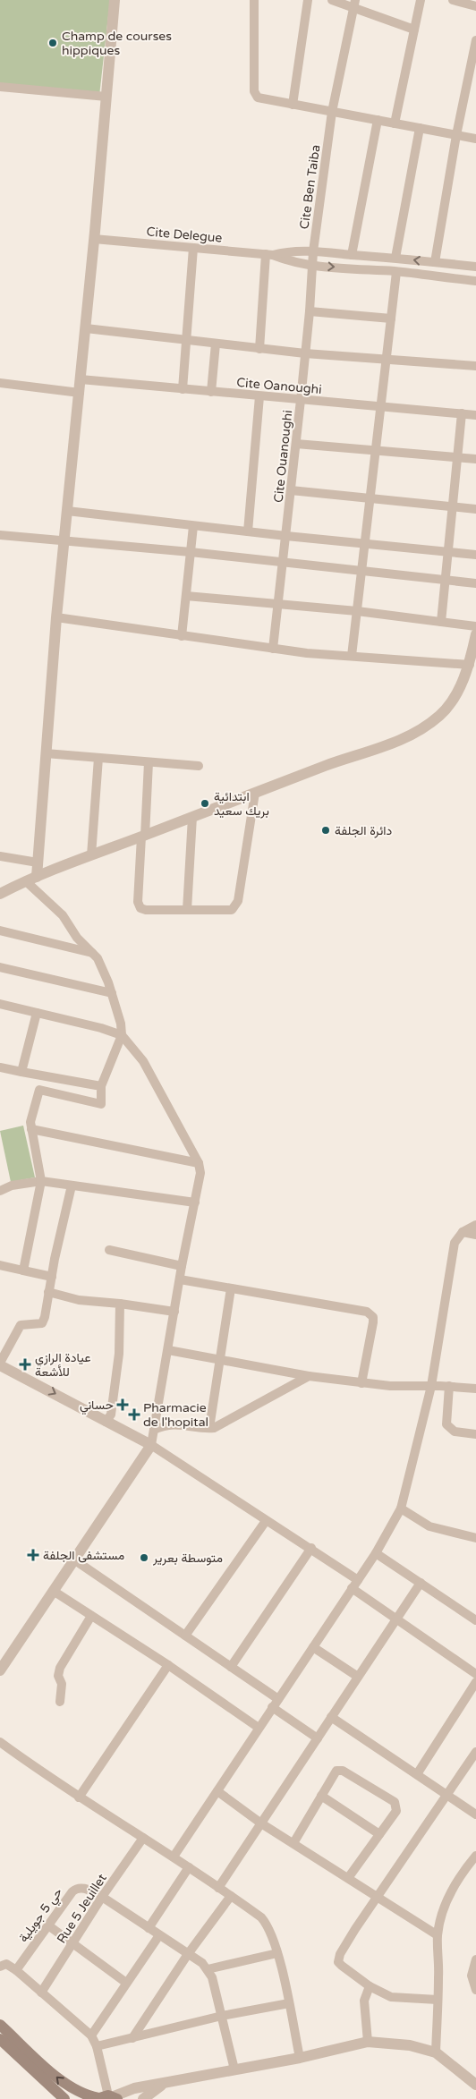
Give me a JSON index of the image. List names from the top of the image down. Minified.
{"streets":{"street":["Cite Ben Taiba","Cite Delegue","Cite Oanoughi","Cite Ouanoughi","Rue 5 Jeuillet","حي 5 جويلية"]},"crossings":[["Cite Ben Taiba","Cite Ouanoughi"],["Cite Oanoughi","Cite Ouanoughi"],["Rue 5 Jeuillet","حي 5 جويلية"]],"places":{"other":["Champ de courses hippiques","ابتدائية بريك سعيد","دائرة الجلفة","متوسطة بعرير"],"health":["عيادة الرازي للأشعة","حساني","Pharmacie de l'hopital","مستشفى الجلفة"]}}
